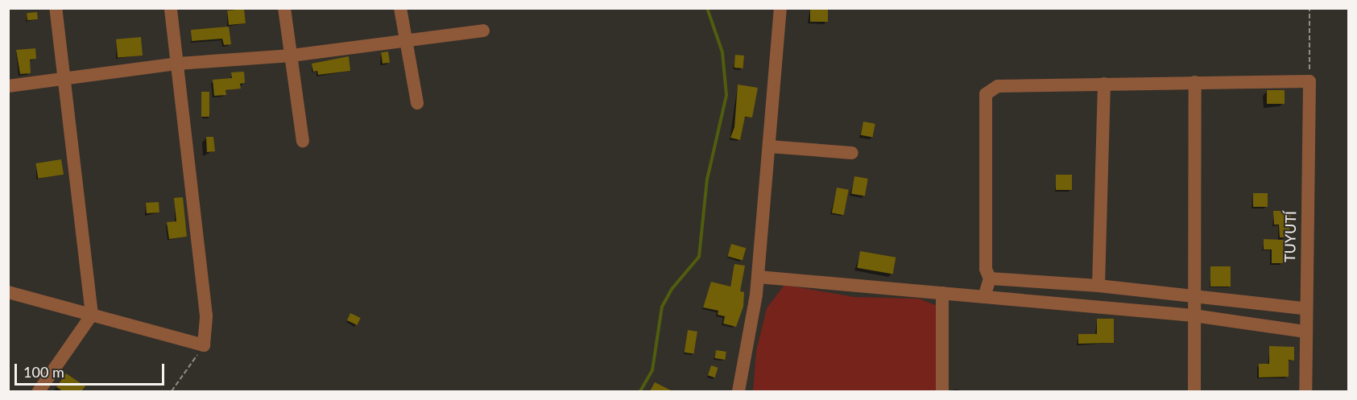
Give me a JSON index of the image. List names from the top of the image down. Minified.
{"streets":{"street":["TUYUTÍ"]},"scale_bar":"100 m"}
